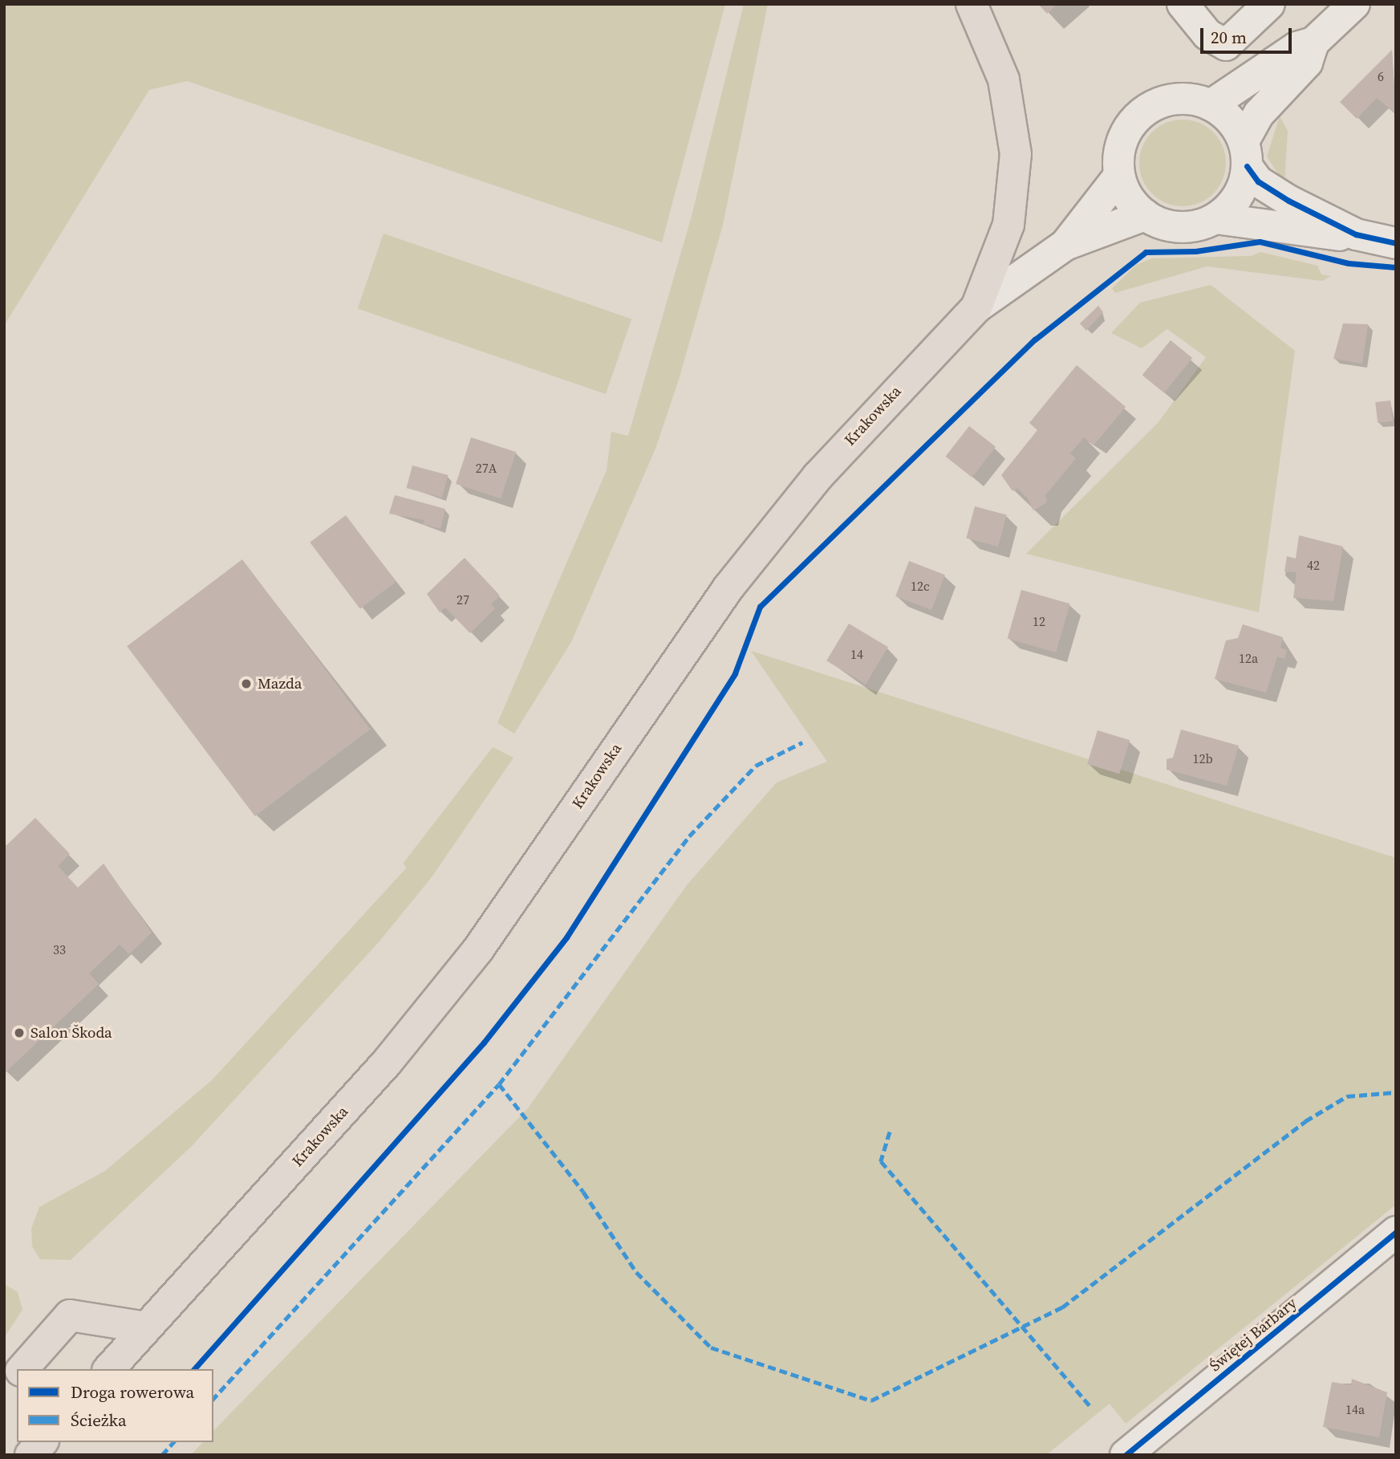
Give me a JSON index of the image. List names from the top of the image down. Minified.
{"streets":{"main road":["Krakowska","Świętej Barbary"]},"places":["Mazda","Salon Škoda"],"house_numbers":["6","27A","42","12c","27","12","14","12a","12b","33","14a"],"legend":["Droga rowerowa","Ścieżka"],"scale_bar":"20 m"}
